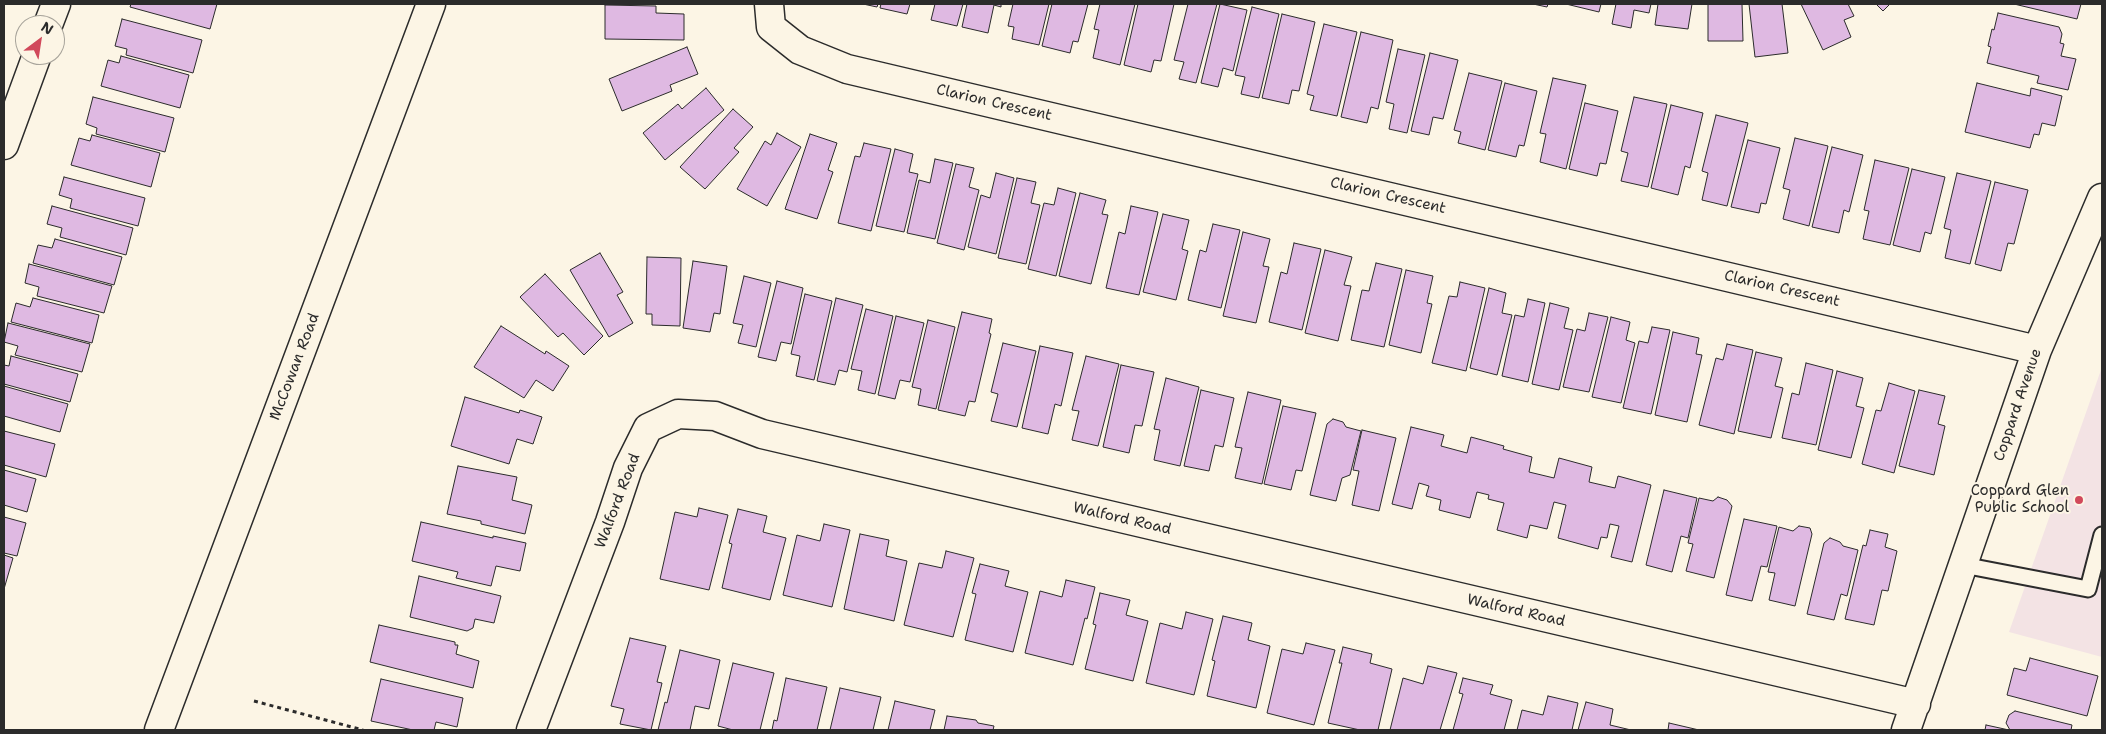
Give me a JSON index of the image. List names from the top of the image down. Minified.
{"streets":{"street":["Clarion Crescent","McCowan Road","Coppard Avenue","Walford Road"]},"crossings":[["Clarion Crescent","Coppard Avenue"],["Coppard Avenue","Walford Road"]],"places":["Coppard Glen Public School"],"north":"top right"}
